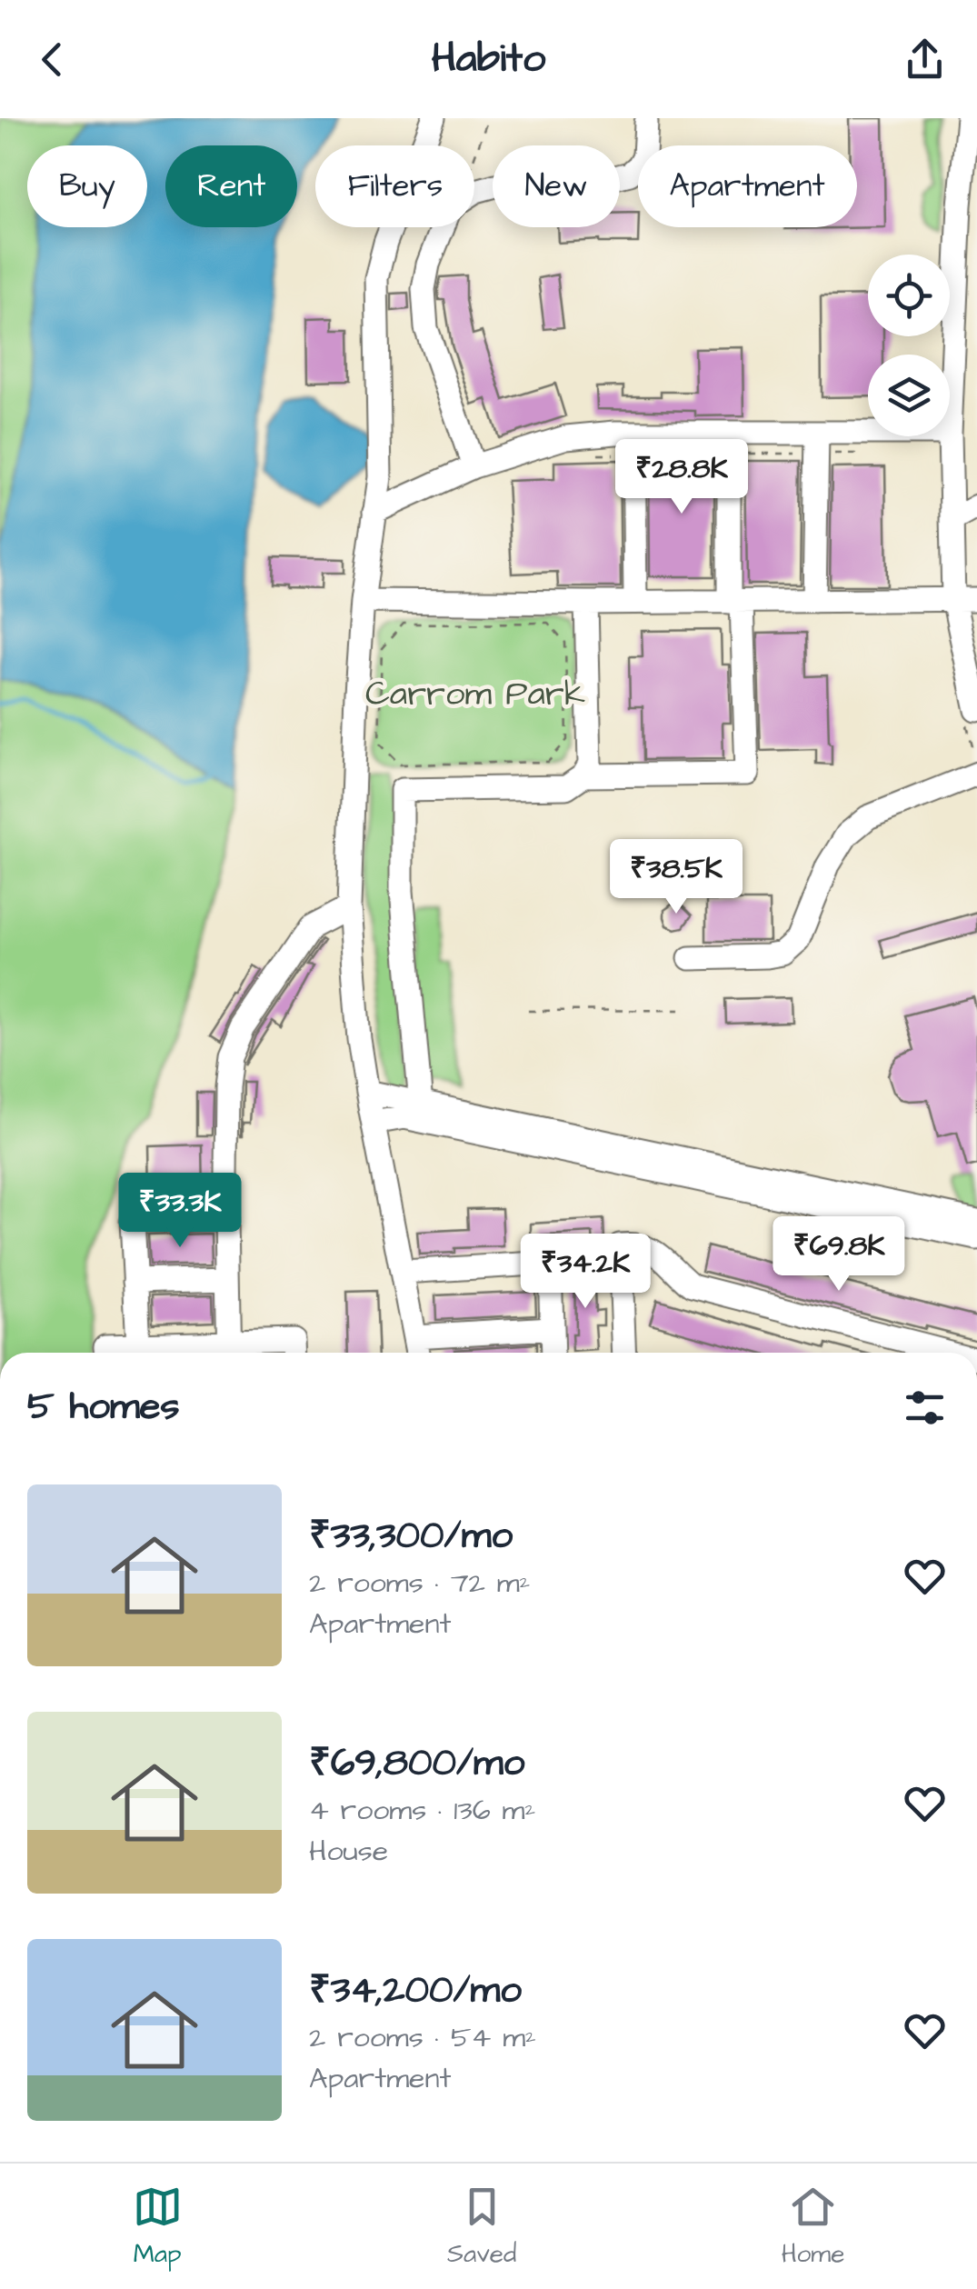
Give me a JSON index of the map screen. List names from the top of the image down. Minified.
{"parks":["Carrom Park"],"page":{"header":"Habito","chip":["Buy","Rent","Filters","New","Apartment"],"price":["₹28.8K","₹38.5K","₹33.3K","₹69.8K","₹34.2K"],"heading":"5 homes","list":[{"name":"₹33,300/mo","note":"2 rooms · 72 m² · Apartment"},{"name":"₹69,800/mo","note":"4 rooms · 136 m² · House"},{"name":"₹34,200/mo","note":"2 rooms · 54 m² · Apartment"}],"tabs":["Map","Saved","Home"]}}
